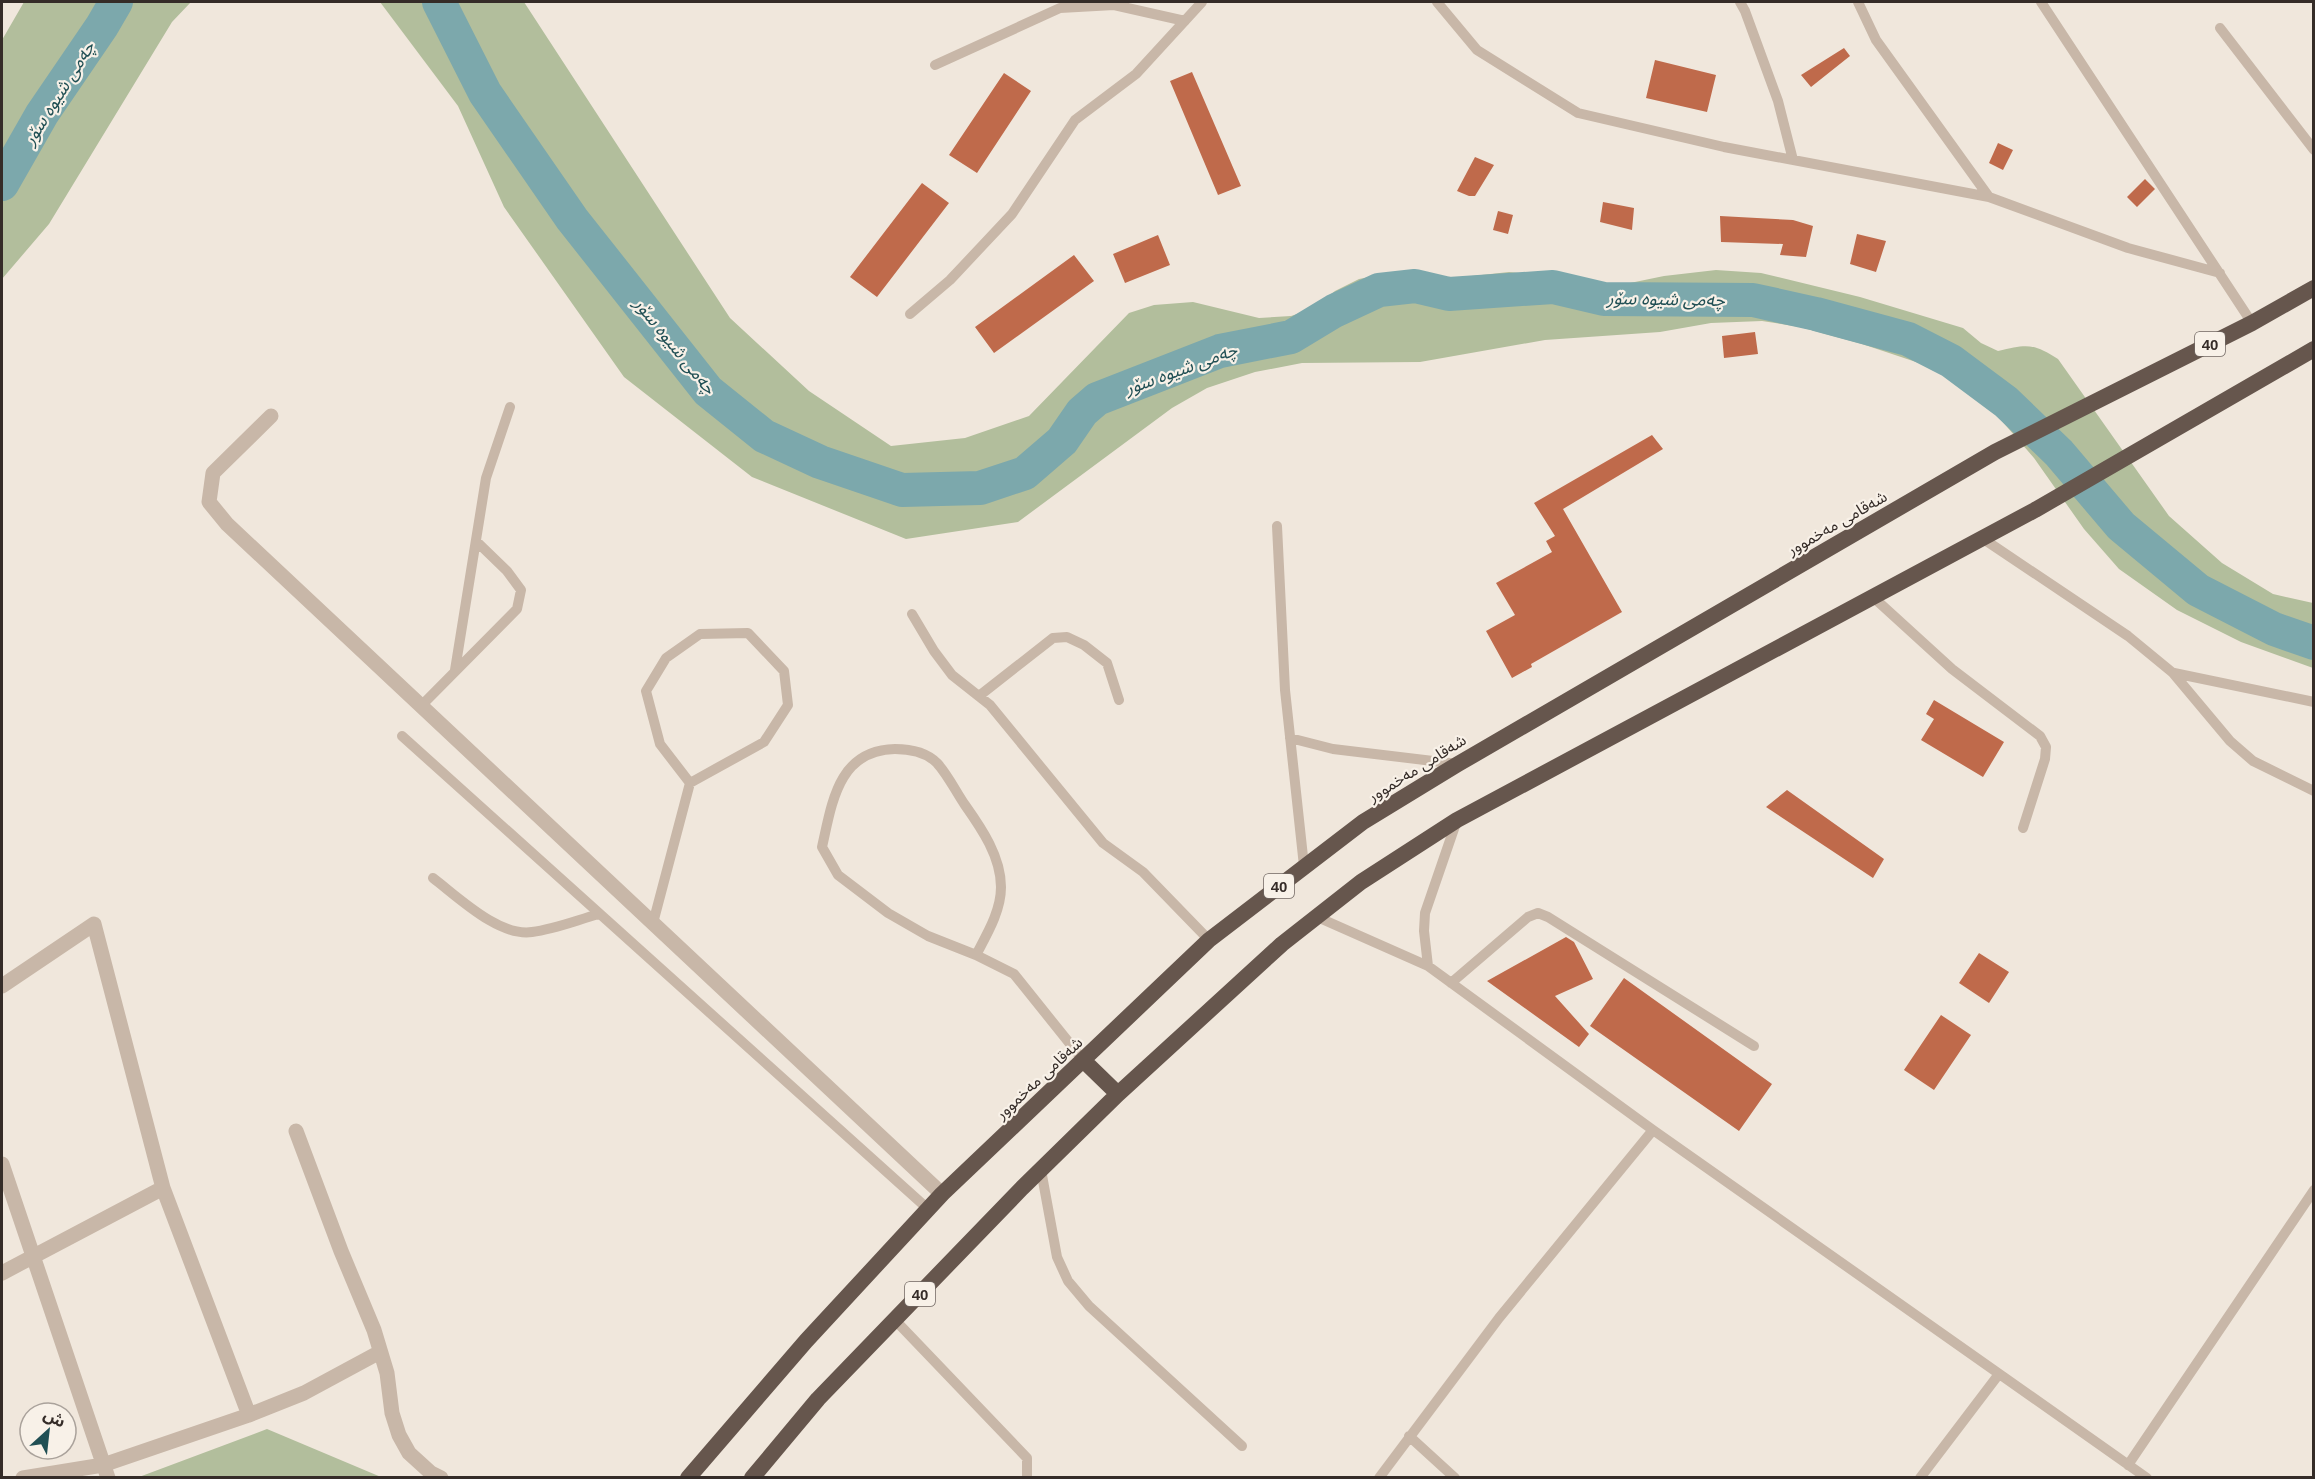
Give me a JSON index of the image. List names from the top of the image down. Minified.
{"streets":{"highway":["40","شەقامی مەخموور"]},"water":["چەمی شیوە سۆر"],"north":"top right"}
